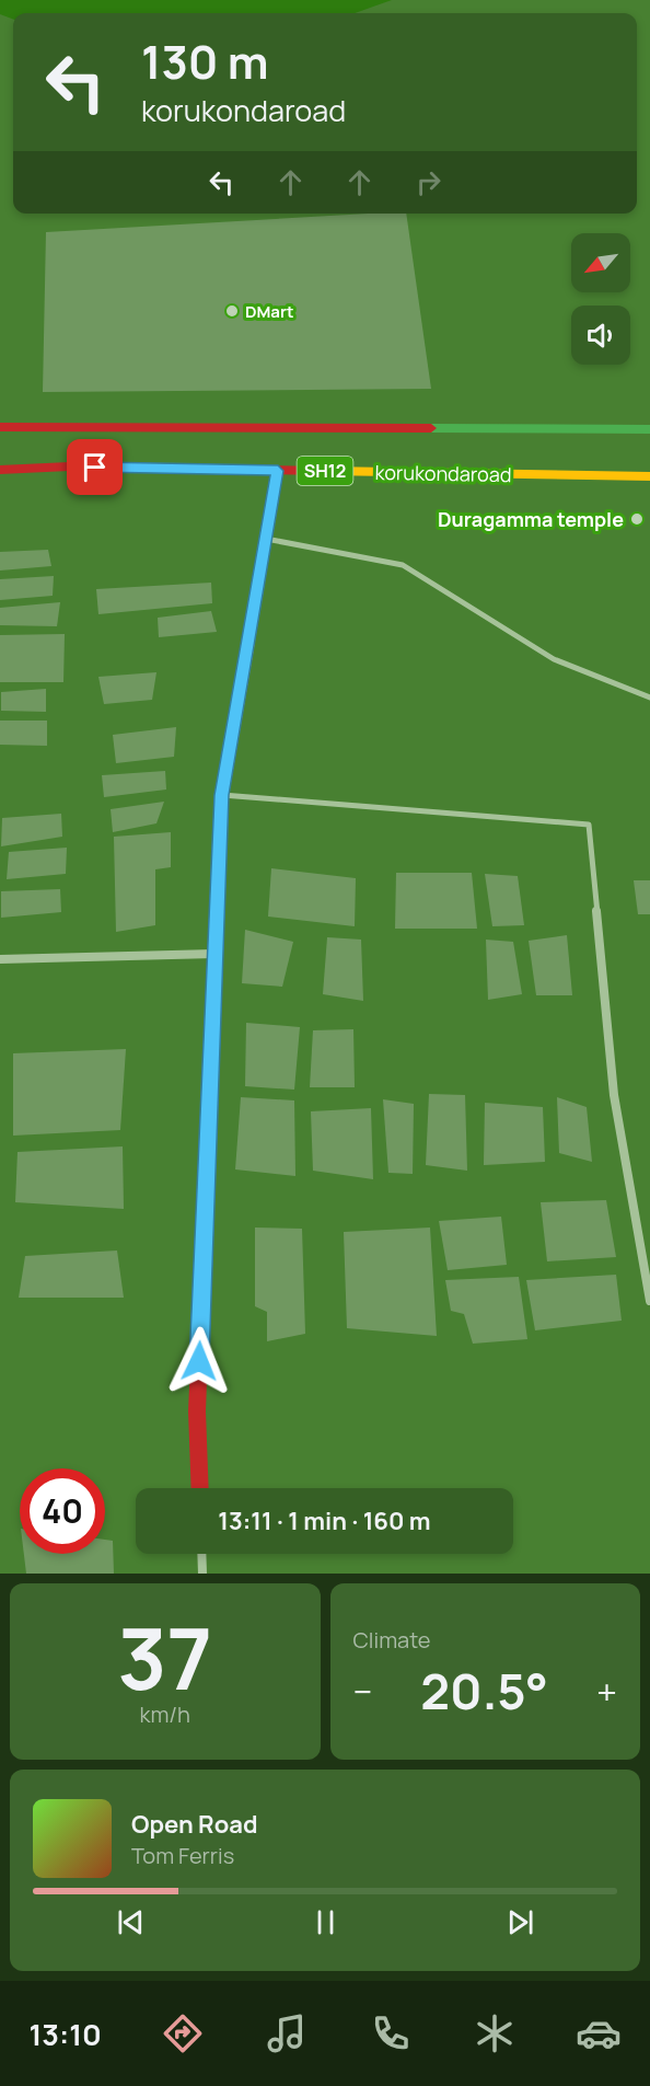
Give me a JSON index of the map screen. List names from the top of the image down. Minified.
{"streets":{"main road":["SH12","korukondaroad"]},"places":["DMart","Duragamma temple"],"north":"bottom left","page":{"turn":["130 m","korukondaroad"],"limit":"40","trip":"13:11 · 1 min · 160 m","tile":[["37","km/h"],"Climate"],"heat":["−","20.5°","+"],"song":["Open Road","Tom Ferris"],"tabs":"13:10"}}
